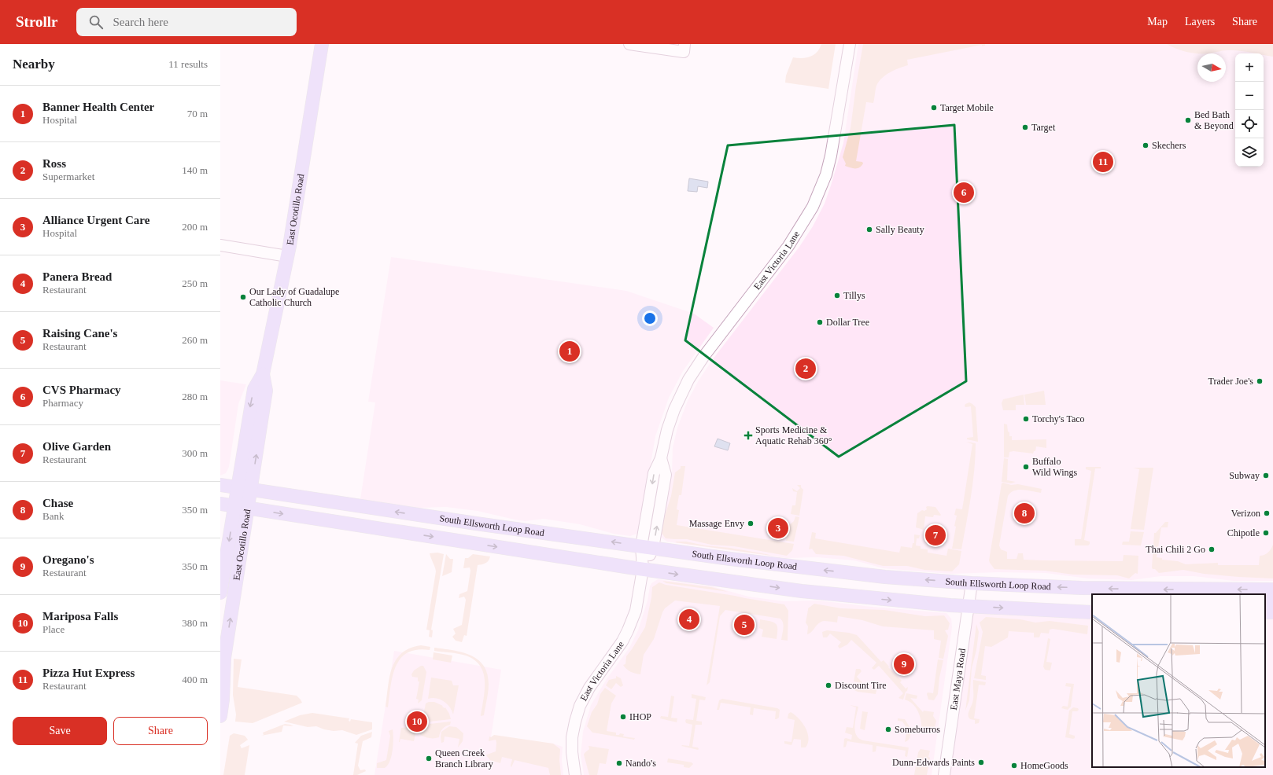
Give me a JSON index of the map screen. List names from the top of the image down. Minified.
{"streets":{"main road":["East Ocotillo Road","South Ellsworth Loop Road"],"street":["East Victoria Lane","East Maya Road"]},"crossings":[["East Ocotillo Road","South Ellsworth Loop Road"],["East Victoria Lane","South Ellsworth Loop Road"],["South Ellsworth Loop Road","East Maya Road"]],"places":{"other":["Target Mobile","Bed Bath & Beyond","Target","Skechers","Sally Beauty","Tillys","Our Lady of Guadalupe Catholic Church","Dollar Tree","Trader Joe's","Torchy's Taco","Buffalo Wild Wings","Subway","Verizon","Massage Envy","Chipotle","Thai Chili 2 Go","Discount Tire","IHOP","Someburros","Queen Creek Branch Library","Dunn-Edwards Paints","Nando's","HomeGoods"],"health":["Sports Medicine & Aquatic Rehab 360°"]},"north":"right","page":{"header":"Strollr","search":"Search here","nav":["Map","Layers","Share"],"heading":["Nearby","11 results"],"map_buttons":["+","−"],"list":[{"mark":"1","name":"Banner Health Center","note":"Hospital","value":"70 m"},{"mark":"2","name":"Ross","note":"Supermarket","value":"140 m"},{"mark":"3","name":"Alliance Urgent Care","note":"Hospital","value":"200 m"},{"mark":"4","name":"Panera Bread","note":"Restaurant","value":"250 m"},{"mark":"5","name":"Raising Cane's","note":"Restaurant","value":"260 m"},{"mark":"6","name":"CVS Pharmacy","note":"Pharmacy","value":"280 m"},{"mark":"7","name":"Olive Garden","note":"Restaurant","value":"300 m"},{"mark":"8","name":"Chase","note":"Bank","value":"350 m"},{"mark":"9","name":"Oregano's","note":"Restaurant","value":"350 m"},{"mark":"10","name":"Mariposa Falls","note":"Place","value":"380 m"},{"mark":"11","name":"Pizza Hut Express","note":"Restaurant","value":"400 m"}],"pins":["11","6","1","2","8","3","7","4","5","9","10"],"buttons":["Save","Share"]}}
